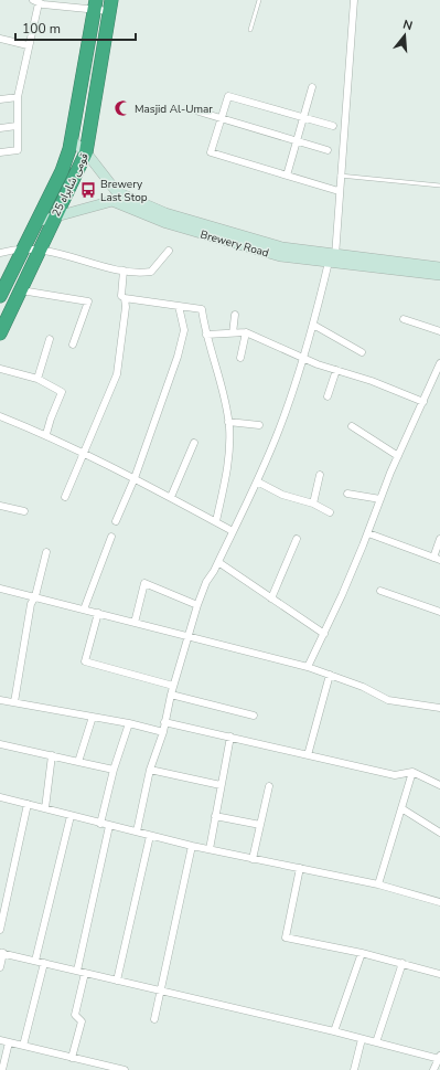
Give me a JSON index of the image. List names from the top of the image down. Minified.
{"streets":{"highway":["قومی شاہراہ 25"],"main road":["Brewery Road"]},"crossings":[["قومی شاہراہ 25","Brewery Road"]],"places":{"mosque":["Masjid Al-Umar"],"bus stop":["Brewery Last Stop"]},"scale_bar":"100 m","north":"top"}
